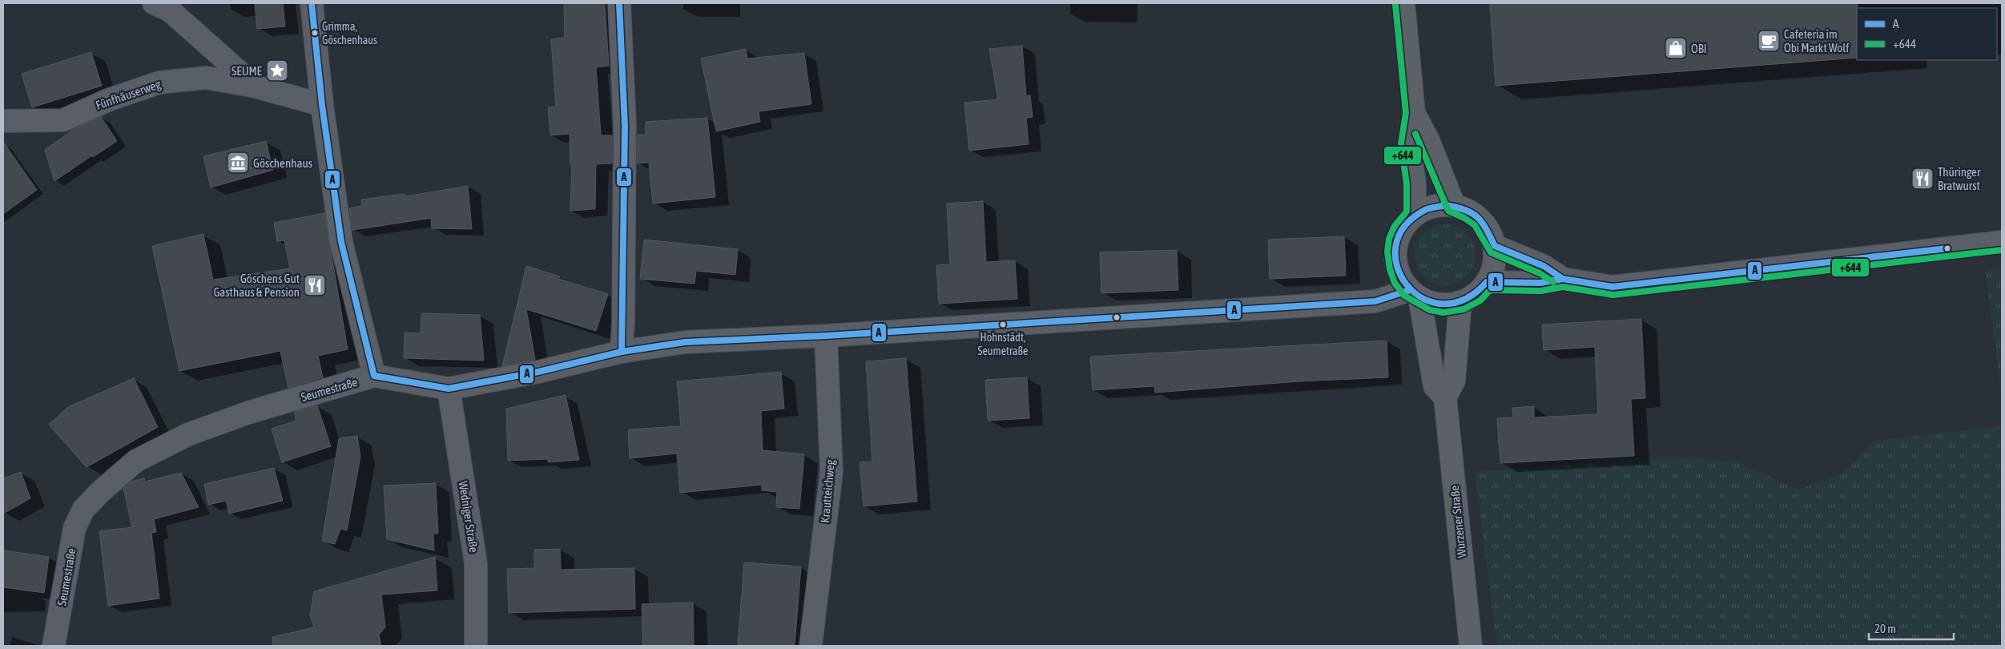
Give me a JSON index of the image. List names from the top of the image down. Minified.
{"streets":{"main road":["Wurzener Straße"],"street":["Fünfhäuserweg","Seumestraße","Krautteichweg","Wedniger Straße"]},"crossings":[["Seumestraße","Krautteichweg"],["Seumestraße","Wedniger Straße"],["Seumestraße","Wurzener Straße"]],"places":{"other":["Grimma, Göschenhaus","Hohnstädt, Seumetraße"],"cafe":["Cafeteria im Obi Markt Wolf"],"shop":["OBI"],"place":["SEUME"],"museum":["Göschenhaus"],"restaurant":["Thüringer Bratwurst","Göschens Gut Gasthaus & Pension"]},"lines":["transit line A","transit line +644"],"legend":["A","+644"],"scale_bar":"20 m"}
